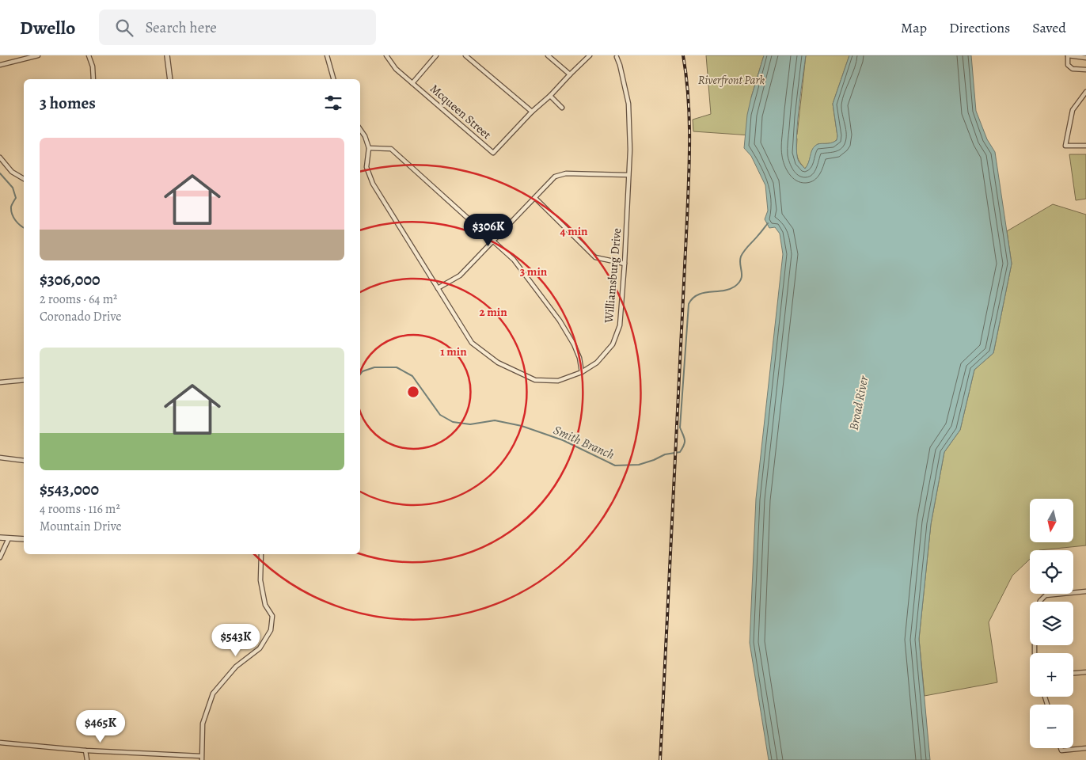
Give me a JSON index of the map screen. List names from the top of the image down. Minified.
{"streets":{"street":["Mcqueen Street","Williamsburg Drive"]},"water":["Broad River","Smith Branch"],"parks":["Riverfront Park"],"north":"bottom","page":{"header":"Dwello","search":"Search here","nav":["Map","Directions","Saved"],"heading":"3 homes","list":[{"name":"$306,000","note":"2 rooms · 64 m² · Coronado Drive"},{"name":"$543,000","note":"4 rooms · 116 m² · Mountain Drive"}],"price":["$306K","$543K","$465K"],"map_buttons":["+","−"]},"rings":["4 min","3 min","2 min","1 min"]}
